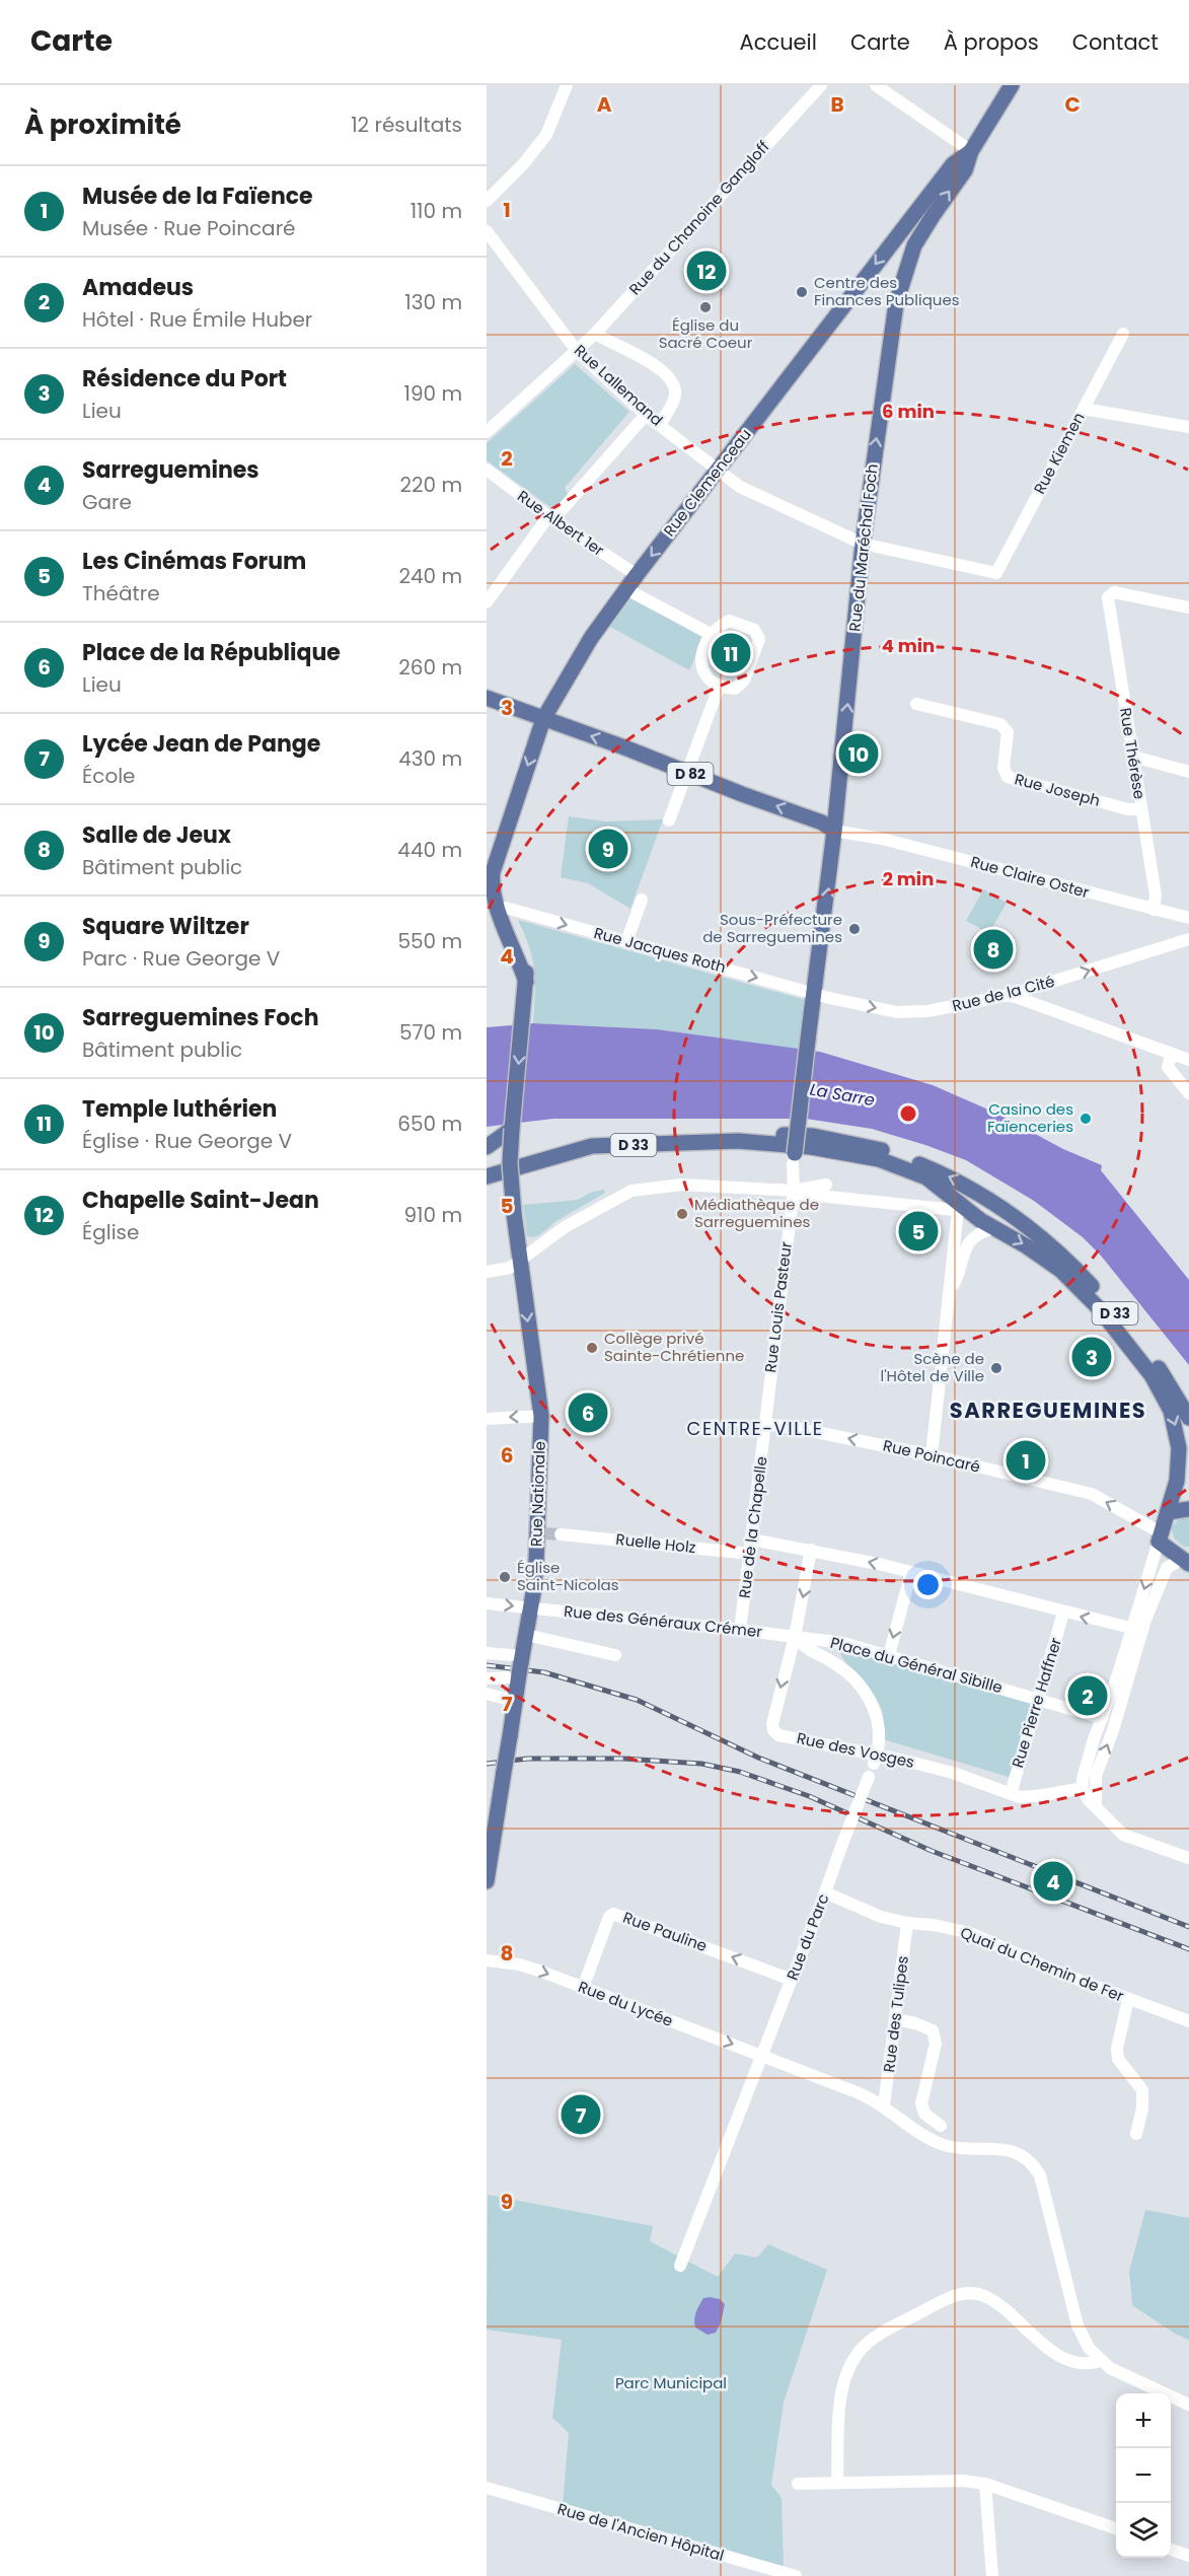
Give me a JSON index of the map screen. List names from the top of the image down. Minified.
{"streets":{"main road":["Rue Clemenceau","Rue du Maréchal Foch","D 82","D 33","Rue Nationale"],"street":["Rue du Chanoine Gangloff","Rue Lallemand","Rue Kiemen","Rue Albert 1er","Rue Thérèse","Rue Joseph","Rue Claire Oster","Rue Jacques Roth","Rue de la Cité","Rue Louis Pasteur","Rue Poincaré","Rue de la Chapelle","Ruelle Holz","Rue des Généraux Crémer","Place du Général Sibille","Rue Pierre Haffner","Rue des Vosges","Rue Pauline","Rue du Parc","Quai du Chemin de Fer","Rue du Lycée","Rue des Tulipes","Rue de l'Ancien Hôpital"]},"crossings":[["Rue du Chanoine Gangloff","Rue Lallemand"],["Rue Lallemand","Rue Kiemen"],["Rue Lallemand","Rue Clemenceau"],["Rue Lallemand","Rue du Maréchal Foch"],["Rue Clemenceau","Rue Albert 1er"],["Rue Clemenceau","Rue du Maréchal Foch"],["Rue Clemenceau","D 82"],["Rue Clemenceau","Rue Jacques Roth"],["Rue Clemenceau","Rue Nationale"],["Rue du Maréchal Foch","D 82"],["Rue du Maréchal Foch","Rue Claire Oster"],["Rue du Maréchal Foch","Rue Jacques Roth"],["Rue du Maréchal Foch","Rue de la Cité"],["Rue du Maréchal Foch","Rue Louis Pasteur"],["Rue Thérèse","Rue Joseph"],["Rue Thérèse","Rue Claire Oster"],["D 82","Rue Claire Oster"],["Rue Jacques Roth","Rue de la Cité"],["D 33","Rue Poincaré"],["Rue Louis Pasteur","Rue Poincaré"],["Rue Louis Pasteur","Rue de la Chapelle"],["Rue Poincaré","Rue de la Chapelle"],["Rue Nationale","Rue des Généraux Crémer"],["Rue de la Chapelle","Ruelle Holz"],["Rue de la Chapelle","Rue des Généraux Crémer"],["Rue des Généraux Crémer","Place du Général Sibille"],["Rue des Généraux Crémer","Rue des Vosges"],["Rue des Généraux Crémer","Rue du Parc"],["Place du Général Sibille","Rue Pierre Haffner"],["Place du Général Sibille","Rue des Vosges"],["Place du Général Sibille","Rue du Parc"],["Rue Pierre Haffner","Rue des Vosges"],["Rue des Vosges","Rue du Parc"],["Rue Pauline","Rue du Parc"],["Rue Pauline","Rue du Lycée"],["Rue du Parc","Quai du Chemin de Fer"],["Rue du Parc","Rue du Lycée"],["Quai du Chemin de Fer","Rue des Tulipes"],["Rue du Lycée","Rue des Tulipes"]],"one_way":["Rue Clemenceau","Rue du Maréchal Foch","Rue Jacques Roth","Rue de la Cité","Rue Poincaré","Rue du Lycée"],"districts":["SARREGUEMINES","CENTRE-VILLE"],"water":["La Sarre"],"parks":["Parc Municipal"],"places":["Centre des Finances Publiques","Église du Sacré Coeur","Sous-Préfecture de Sarreguemines","Casino des Faïenceries","Médiathèque de Sarreguemines","Collège privé Sainte-Chrétienne","Scène de l'Hôtel de Ville","Église Saint-Nicolas"],"page":{"header":"Carte","nav":["Accueil","Carte","À propos","Contact"],"heading":["À proximité","12 résultats"],"list":[{"mark":"1","name":"Musée de la Faïence","note":"Musée · Rue Poincaré","value":"110 m"},{"mark":"2","name":"Amadeus","note":"Hôtel · Rue Émile Huber","value":"130 m"},{"mark":"3","name":"Résidence du Port","note":"Lieu","value":"190 m"},{"mark":"4","name":"Sarreguemines","note":"Gare","value":"220 m"},{"mark":"5","name":"Les Cinémas Forum","note":"Théâtre","value":"240 m"},{"mark":"6","name":"Place de la République","note":"Lieu","value":"260 m"},{"mark":"7","name":"Lycée Jean de Pange","note":"École","value":"430 m"},{"mark":"8","name":"Salle de Jeux","note":"Bâtiment public","value":"440 m"},{"mark":"9","name":"Square Wiltzer","note":"Parc · Rue George V","value":"550 m"},{"mark":"10","name":"Sarreguemines Foch","note":"Bâtiment public","value":"570 m"},{"mark":"11","name":"Temple luthérien","note":"Église · Rue George V","value":"650 m"},{"mark":"12","name":"Chapelle Saint-Jean","note":"Église","value":"910 m"}],"pins":["12","11","10","9","8","5","3","6","1","2","4","7"],"map_buttons":["+","−"]},"grid":{"columns":["A","B","C"],"rows":["1","2","3","4","5","6","7","8","9"]},"rings":["6 min","4 min","2 min"]}
